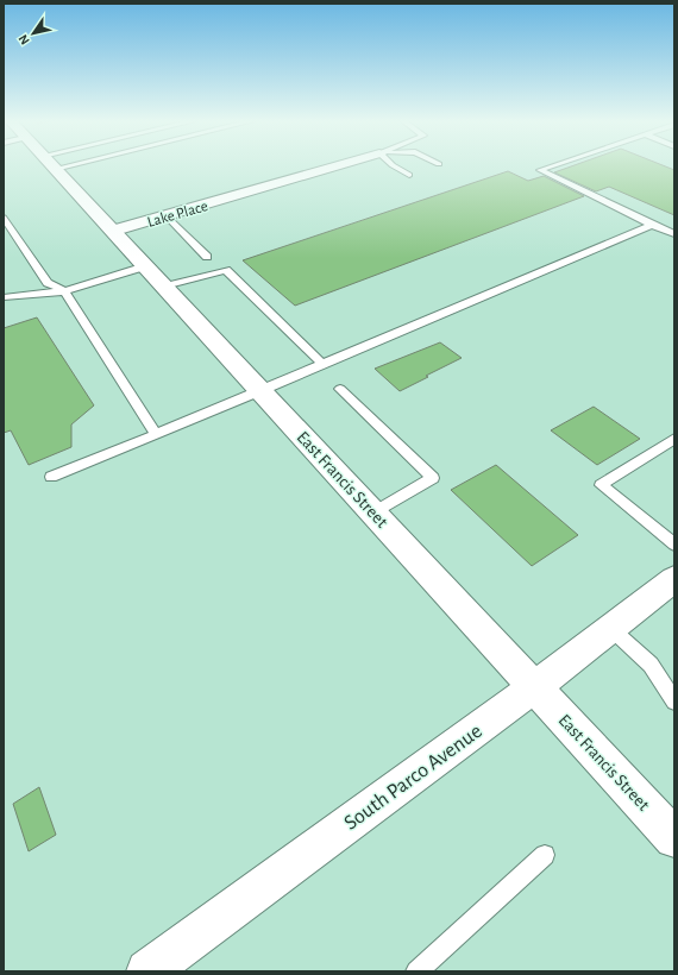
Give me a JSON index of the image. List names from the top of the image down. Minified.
{"streets":{"street":["Lake Place","East Francis Street","South Parco Avenue"]},"crossings":[["Lake Place","East Francis Street"],["East Francis Street","South Parco Avenue"]],"north":"bottom left"}
